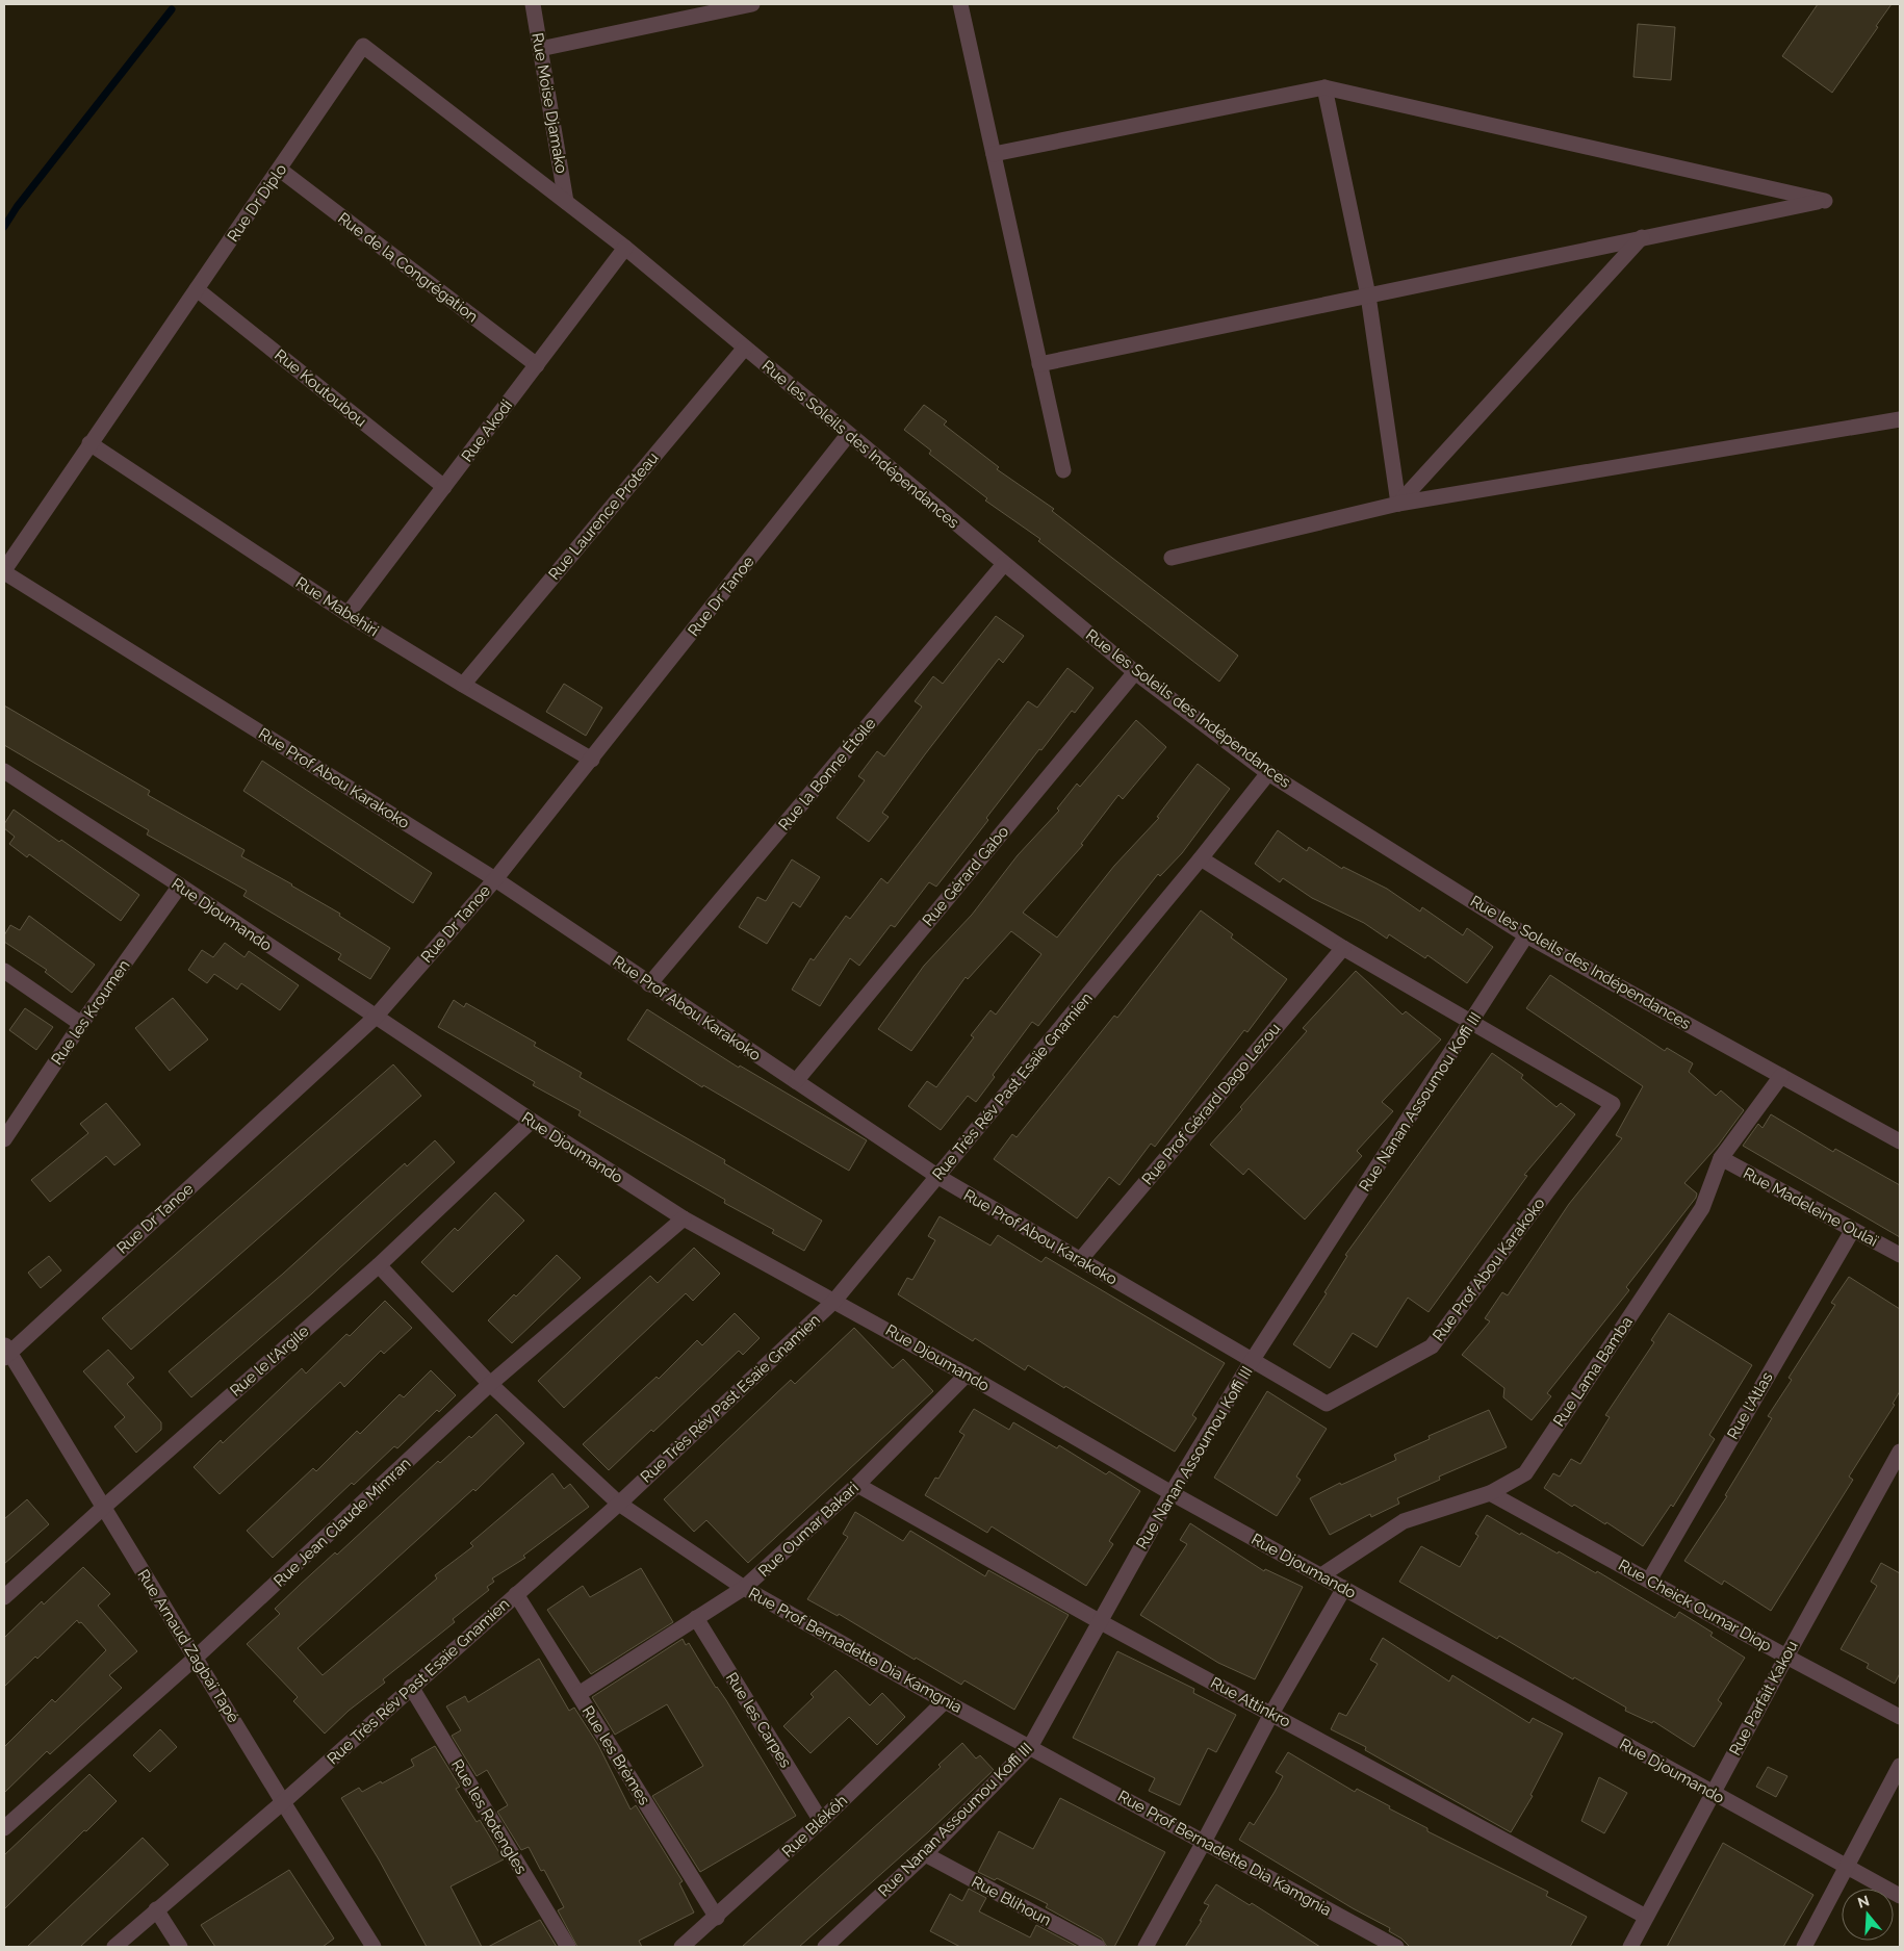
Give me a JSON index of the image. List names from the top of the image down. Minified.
{"streets":{"street":["Rue Moïse Djamako","Rue Dr Diplo","Rue de la Congrégation","Rue Koutoubou","Rue Akodi","Rue les Soleils des Indépendances","Rue Laurence Proteau","Rue Dr Tanoe","Rue Mabéhiri","Rue la Bonne Étoile","Rue Prof Abou Karakoko","Rue Gérard Gabo","Rue Djoumando","Rue les Kroumen","Rue Très Rév Past Esaïe Gnamien","Rue Nanan Assoumou Koffi III","Rue Prof Gérard Dago Lezou","Rue Madeleine Oulaï","Rue le l'Argile","Rue Lama Bamba","Rue l'Atlas","Rue Jean Claude Mimran","Rue Oumar Bakari","Rue Cheick Oumar Diop","Rue Arnaud Zagbaï Tapé","Rue Prof Bernadette Dia Kamgnia","Rue Parfait Kakou","Rue Attinkro","Rue les Carpes","Rue les Brèmes","Rue les Rotengles","Rue Blêkôh","Rue Blihoun"]},"crossings":[["Rue Moïse Djamako","Rue Dr Diplo"],["Rue Moïse Djamako","Rue les Soleils des Indépendances"],["Rue Dr Diplo","Rue de la Congrégation"],["Rue Dr Diplo","Rue Koutoubou"],["Rue Dr Diplo","Rue les Soleils des Indépendances"],["Rue Dr Diplo","Rue Mabéhiri"],["Rue Dr Diplo","Rue Prof Abou Karakoko"],["Rue de la Congrégation","Rue Akodi"],["Rue Koutoubou","Rue Akodi"],["Rue Akodi","Rue les Soleils des Indépendances"],["Rue Akodi","Rue Mabéhiri"],["Rue les Soleils des Indépendances","Rue Laurence Proteau"],["Rue les Soleils des Indépendances","Rue Dr Tanoe"],["Rue les Soleils des Indépendances","Rue la Bonne Étoile"],["Rue les Soleils des Indépendances","Rue Gérard Gabo"],["Rue les Soleils des Indépendances","Rue Très Rév Past Esaïe Gnamien"],["Rue les Soleils des Indépendances","Rue Nanan Assoumou Koffi III"],["Rue les Soleils des Indépendances","Rue Lama Bamba"],["Rue Laurence Proteau","Rue Mabéhiri"],["Rue Dr Tanoe","Rue Mabéhiri"],["Rue Dr Tanoe","Rue Prof Abou Karakoko"],["Rue Dr Tanoe","Rue Djoumando"],["Rue Dr Tanoe","Rue Arnaud Zagbaï Tapé"],["Rue la Bonne Étoile","Rue Prof Abou Karakoko"],["Rue Prof Abou Karakoko","Rue Gérard Gabo"],["Rue Prof Abou Karakoko","Rue Très Rév Past Esaïe Gnamien"],["Rue Prof Abou Karakoko","Rue Nanan Assoumou Koffi III"],["Rue Prof Abou Karakoko","Rue Prof Gérard Dago Lezou"],["Rue Djoumando","Rue les Kroumen"],["Rue Djoumando","Rue Très Rév Past Esaïe Gnamien"],["Rue Djoumando","Rue Nanan Assoumou Koffi III"],["Rue Djoumando","Rue le l'Argile"],["Rue Djoumando","Rue Lama Bamba"],["Rue Djoumando","Rue Jean Claude Mimran"],["Rue Djoumando","Rue Oumar Bakari"],["Rue Djoumando","Rue Parfait Kakou"],["Rue Très Rév Past Esaïe Gnamien","Rue Arnaud Zagbaï Tapé"],["Rue Très Rév Past Esaïe Gnamien","Rue Prof Bernadette Dia Kamgnia"],["Rue Très Rév Past Esaïe Gnamien","Rue les Brèmes"],["Rue Très Rév Past Esaïe Gnamien","Rue les Rotengles"],["Rue Nanan Assoumou Koffi III","Rue Prof Bernadette Dia Kamgnia"],["Rue Nanan Assoumou Koffi III","Rue Attinkro"],["Rue Nanan Assoumou Koffi III","Rue Blihoun"],["Rue Madeleine Oulaï","Rue Lama Bamba"],["Rue Madeleine Oulaï","Rue l'Atlas"],["Rue le l'Argile","Rue Arnaud Zagbaï Tapé"],["Rue le l'Argile","Rue Prof Bernadette Dia Kamgnia"],["Rue Lama Bamba","Rue Cheick Oumar Diop"],["Rue l'Atlas","Rue Cheick Oumar Diop"],["Rue Jean Claude Mimran","Rue Arnaud Zagbaï Tapé"],["Rue Jean Claude Mimran","Rue Prof Bernadette Dia Kamgnia"],["Rue Oumar Bakari","Rue Prof Bernadette Dia Kamgnia"],["Rue Oumar Bakari","Rue Attinkro"],["Rue Oumar Bakari","Rue les Carpes"],["Rue Oumar Bakari","Rue les Brèmes"],["Rue Cheick Oumar Diop","Rue Parfait Kakou"],["Rue Prof Bernadette Dia Kamgnia","Rue Blêkôh"],["Rue Parfait Kakou","Rue Attinkro"],["Rue les Carpes","Rue Blêkôh"],["Rue les Brèmes","Rue Blêkôh"]],"north":"top"}
